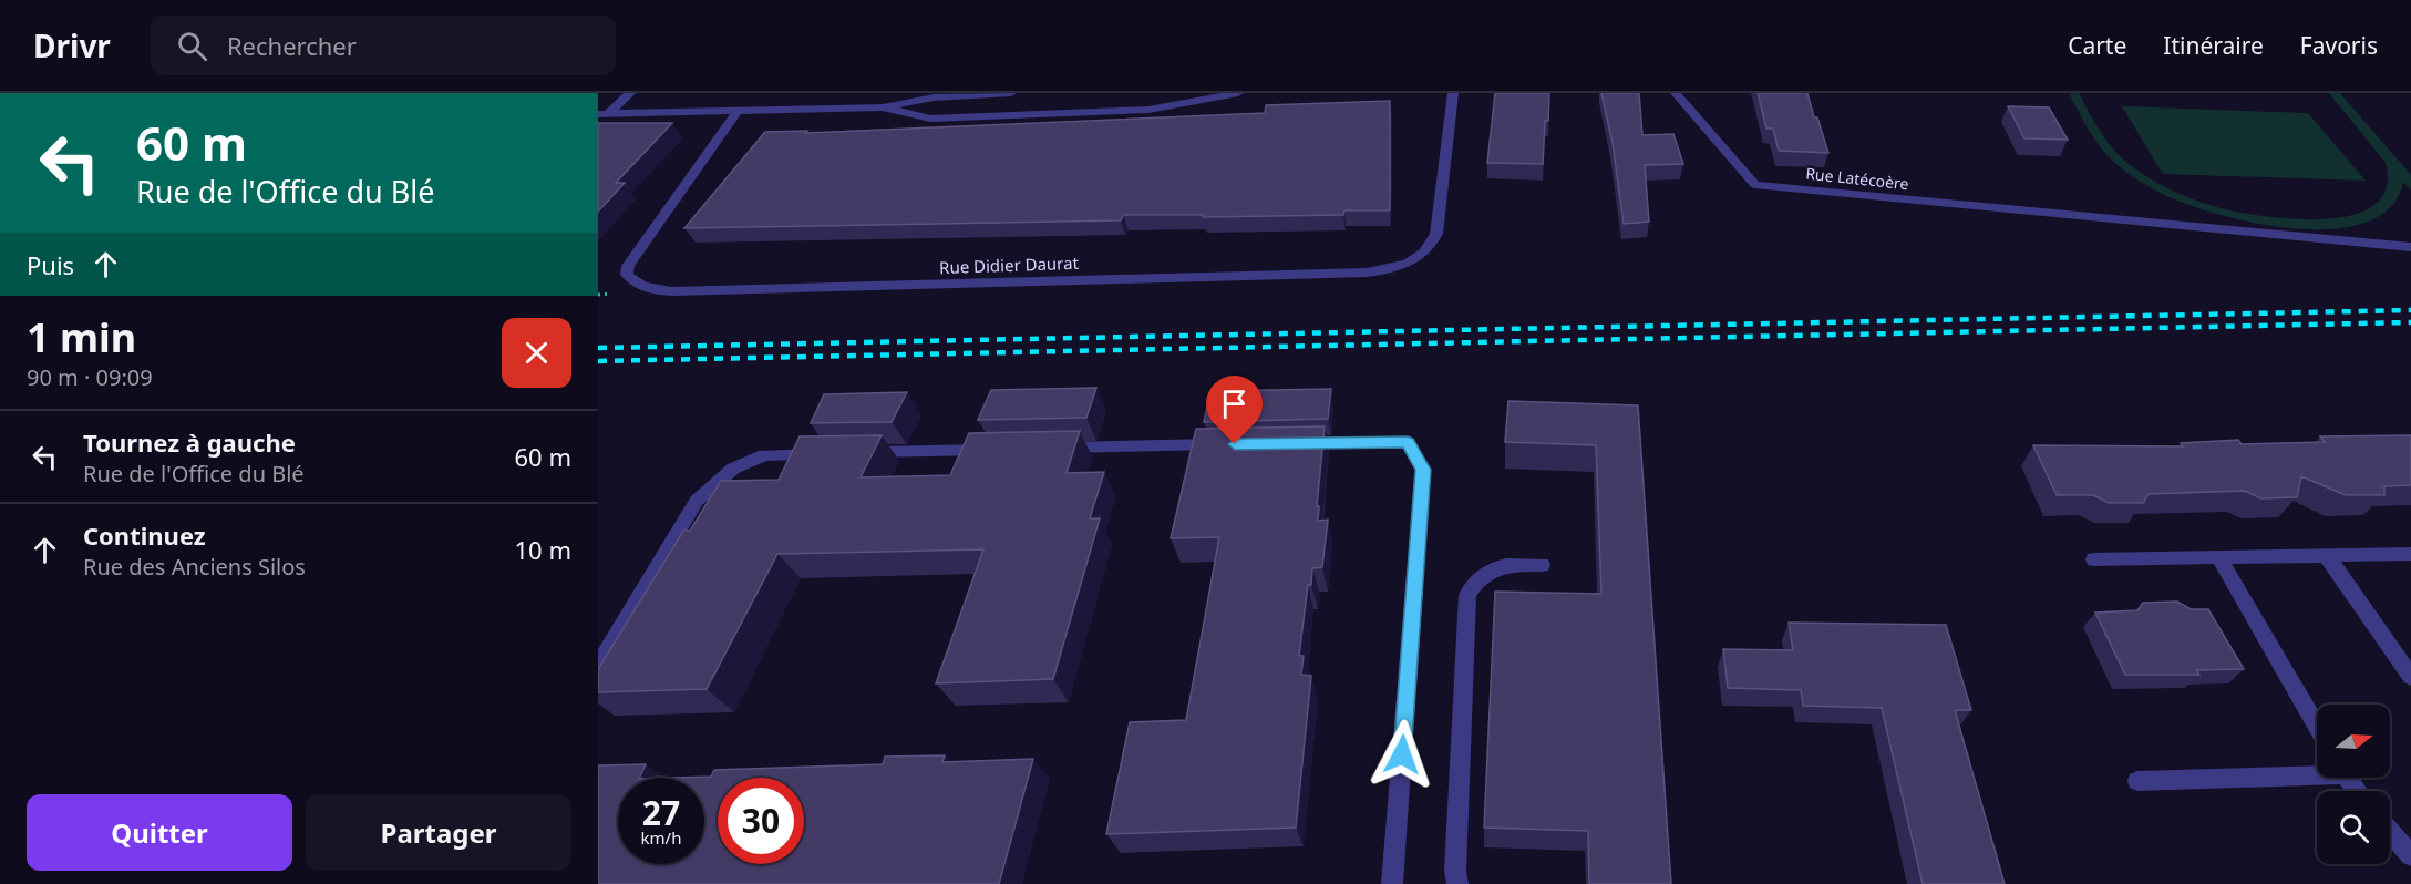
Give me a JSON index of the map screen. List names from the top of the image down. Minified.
{"streets":{"street":["Rue Latécoère","Rue Didier Daurat"]},"north":"right","page":{"header":"Drivr","search":"Rechercher","nav":["Carte","Itinéraire","Favoris"],"turn":["60 m","Rue de l'Office du Blé"],"then":"Puis","heading":["1 min","90 m · 09:09"],"list":[{"name":"Tournez à gauche","note":"Rue de l'Office du Blé","value":"60 m"},{"name":"Continuez","note":"Rue des Anciens Silos","value":"10 m"}],"speed":"27 km/h","limit":"30","buttons":["Quitter","Partager"]}}
